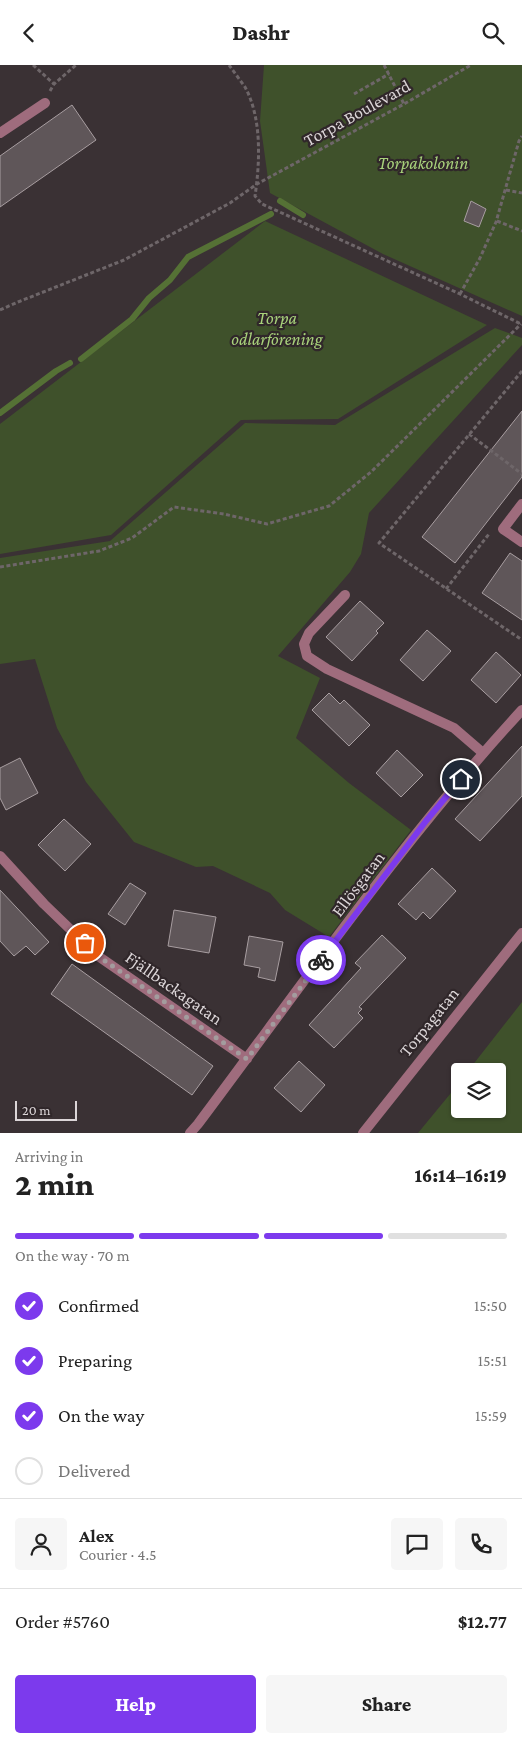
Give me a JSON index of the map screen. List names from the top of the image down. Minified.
{"streets":{"street":["Ellösgatan","Fjällbackagatan","Torpagatan"],"path":["Torpa Boulevard"]},"crossings":[["Ellösgatan","Fjällbackagatan"]],"parks":["Torpakolonin","Torpa odlarförening"],"scale_bar":"20 m","page":{"header":"Dashr","scale":"20 m","heading":["2 min","Arriving in","16:14–16:19"],"panel":["Alex","Courier · 4.5","Order #5760","$12.77"],"bar":"On the way · 70 m","list":[["Confirmed","15:50"],["Preparing","15:51"],["On the way","15:59"],"Delivered"],"buttons":["Help","Share"]}}
